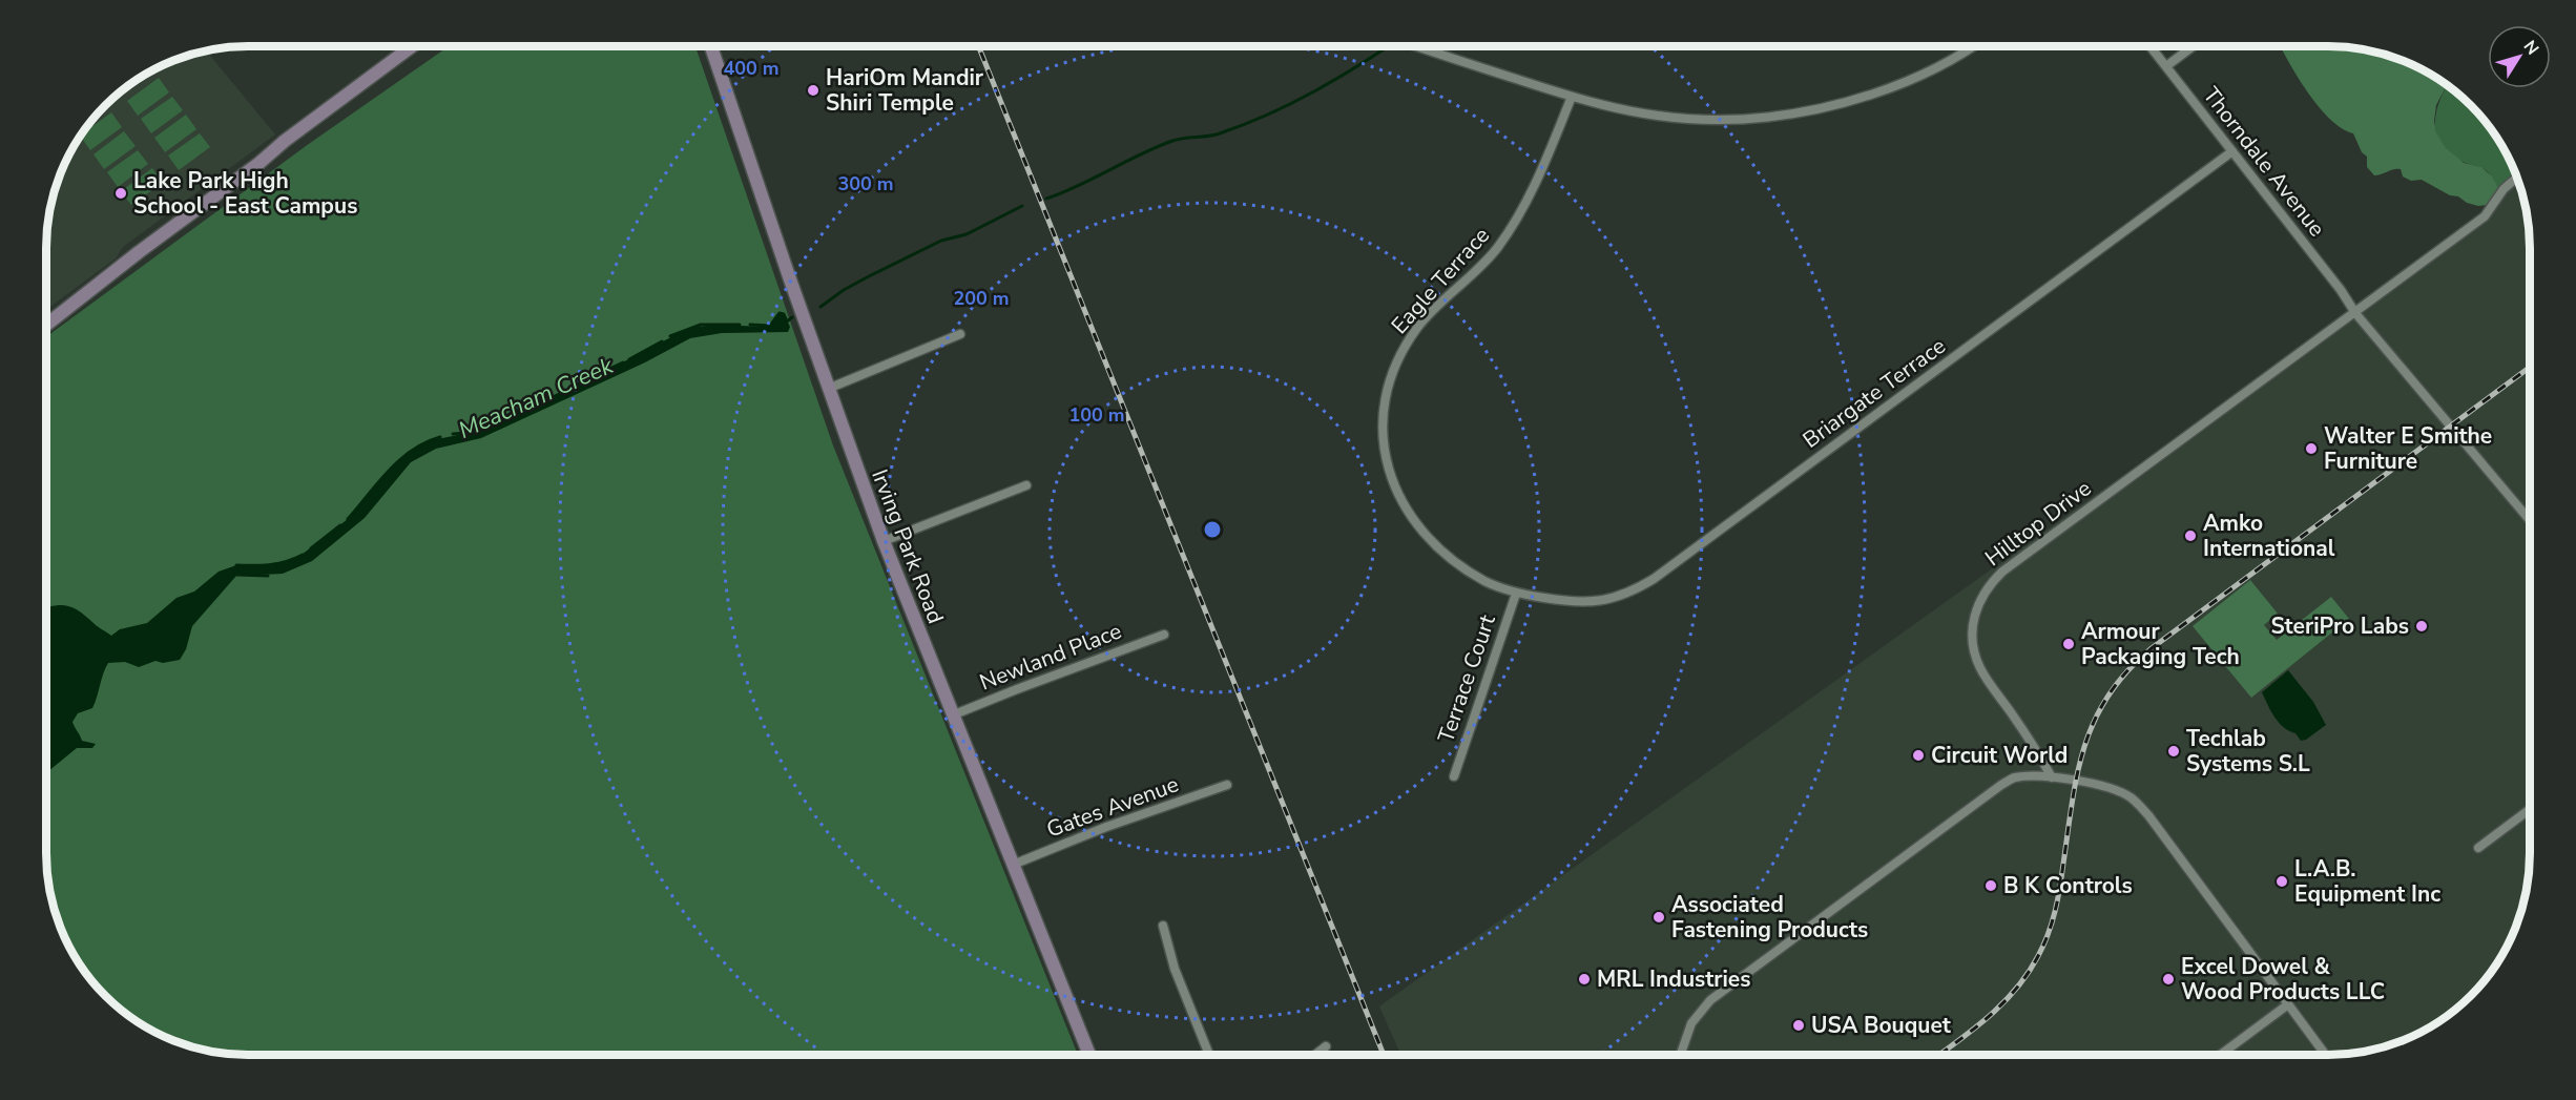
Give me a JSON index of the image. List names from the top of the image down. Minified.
{"streets":{"main road":["Irving Park Road"],"street":["Thorndale Avenue","Eagle Terrace","Briargate Terrace","Hilltop Drive","Newland Place","Terrace Court","Gates Avenue"]},"crossings":[["Thorndale Avenue","Briargate Terrace"],["Thorndale Avenue","Hilltop Drive"],["Eagle Terrace","Briargate Terrace"],["Eagle Terrace","Terrace Court"],["Briargate Terrace","Terrace Court"],["Irving Park Road","Newland Place"],["Irving Park Road","Gates Avenue"]],"water":["Meacham Creek"],"places":["HariOm Mandir Shiri Temple","Lake Park High School - East Campus","Walter E Smithe Furniture","Amko International","SteriPro Labs","Armour Packaging Tech","Techlab Systems S.L","Circuit World","L.A.B. Equipment Inc","B K Controls","Associated Fastening Products","MRL Industries","Excel Dowel & Wood Products LLC","USA Bouquet"],"north":"top right","rings":["400 m","300 m","200 m","100 m"]}
